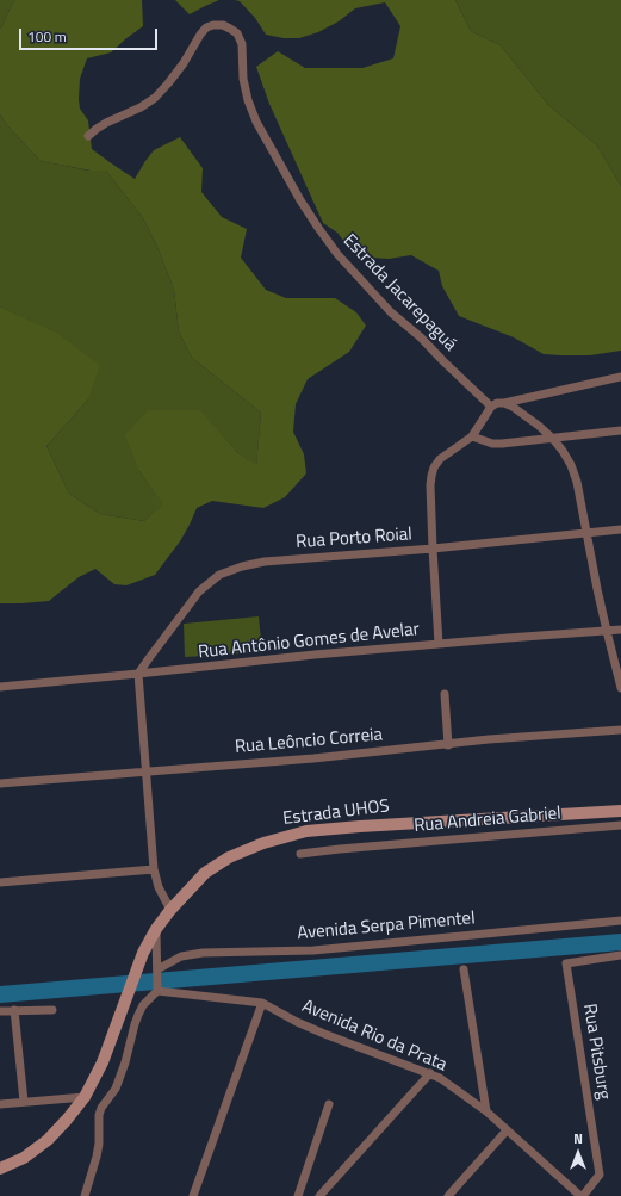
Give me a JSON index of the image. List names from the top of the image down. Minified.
{"streets":{"street":["Estrada Jacarepaguá","Rua Porto Roial","Rua Antônio Gomes de Avelar","Rua Leôncio Correia","Estrada UHOS","Rua Andreia Gabriel","Avenida Serpa Pimentel","Avenida Rio da Prata","Rua Pitsburg"]},"crossings":[["Rua Porto Roial","Rua Antônio Gomes de Avelar"],["Avenida Rio da Prata","Rua Pitsburg"]],"scale_bar":"100 m","north":"top"}
